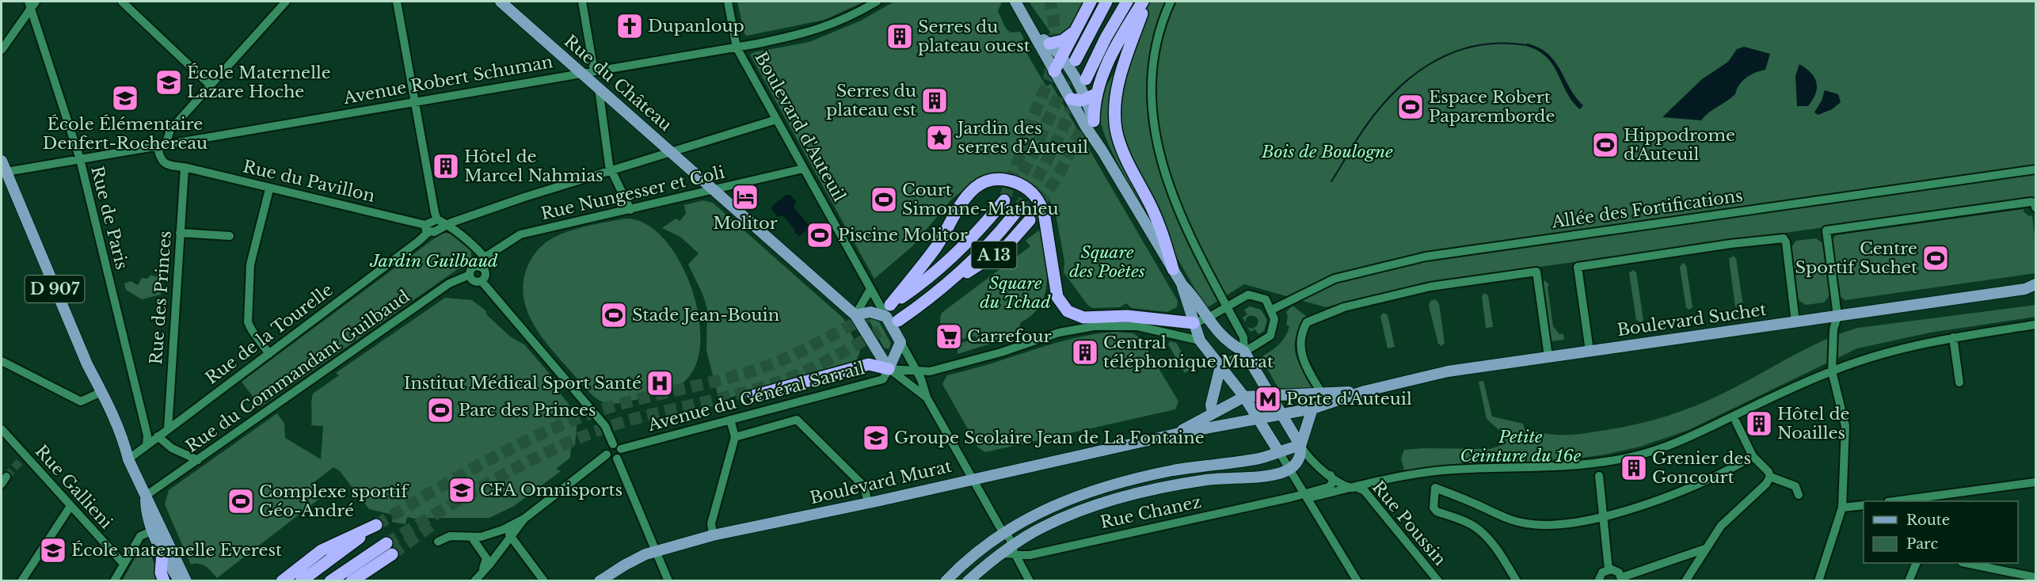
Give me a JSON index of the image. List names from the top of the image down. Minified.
{"streets":{"highway":["A 13"],"main road":["Rue du Château","Boulevard d'Auteuil","D 907","Boulevard Suchet","Boulevard Murat"],"street":["Avenue Robert Schuman","Rue du Pavillon","Rue Nungesser et Coli","Allée des Fortifications","Rue de Paris","Rue des Princes","Rue de la Tourelle","Rue du Commandant Guilbaud","Avenue du Général Sarrail","Rue Gallieni","Rue Chanez","Rue Poussin"]},"crossings":[["Avenue Robert Schuman","Rue du Château"],["Avenue Robert Schuman","Boulevard d'Auteuil"],["Avenue Robert Schuman","Rue du Pavillon"],["Avenue Robert Schuman","Rue de Paris"],["Avenue Robert Schuman","D 907"],["Rue du Château","Rue Nungesser et Coli"],["Boulevard d'Auteuil","Rue Nungesser et Coli"],["Boulevard d'Auteuil","Avenue du Général Sarrail"],["Rue du Pavillon","Rue des Princes"],["Rue du Pavillon","Rue de la Tourelle"],["Rue Nungesser et Coli","Rue du Commandant Guilbaud"],["Rue de Paris","Rue de la Tourelle"],["D 907","Rue de la Tourelle"],["D 907","Rue du Commandant Guilbaud"],["Rue des Princes","Rue de la Tourelle"],["Boulevard Suchet","Boulevard Murat"]],"parks":["Bois de Boulogne","Square des Poètes","Jardin Guilbaud","Square du Tchad","Petite Ceinture du 16e"],"places":{"church":["Dupanloup"],"building":["Serres du plateau ouest","Serres du plateau est","Hôtel de Marcel Nahmias","Central téléphonique Murat","Hôtel de Noailles","Grenier des Goncourt"],"school or university":["École Maternelle Lazare Hoche","École Élémentaire Denfert-Rochereau","Groupe Scolaire Jean de La Fontaine","CFA Omnisports","École maternelle Everest"],"sports":["Espace Robert Paparemborde","Hippodrome d'Auteuil","Court Simonne-Mathieu","Piscine Molitor","Centre Sportif Suchet","Stade Jean-Bouin","Parc des Princes","Complexe sportif Géo-André"],"place":["Jardin des serres d’Auteuil"],"hotel":["Molitor"],"supermarket":["Carrefour"],"hospital":["Institut Médical Sport Santé"],"metro station":["Porte d'Auteuil"]},"legend":["Route","Parc"]}
